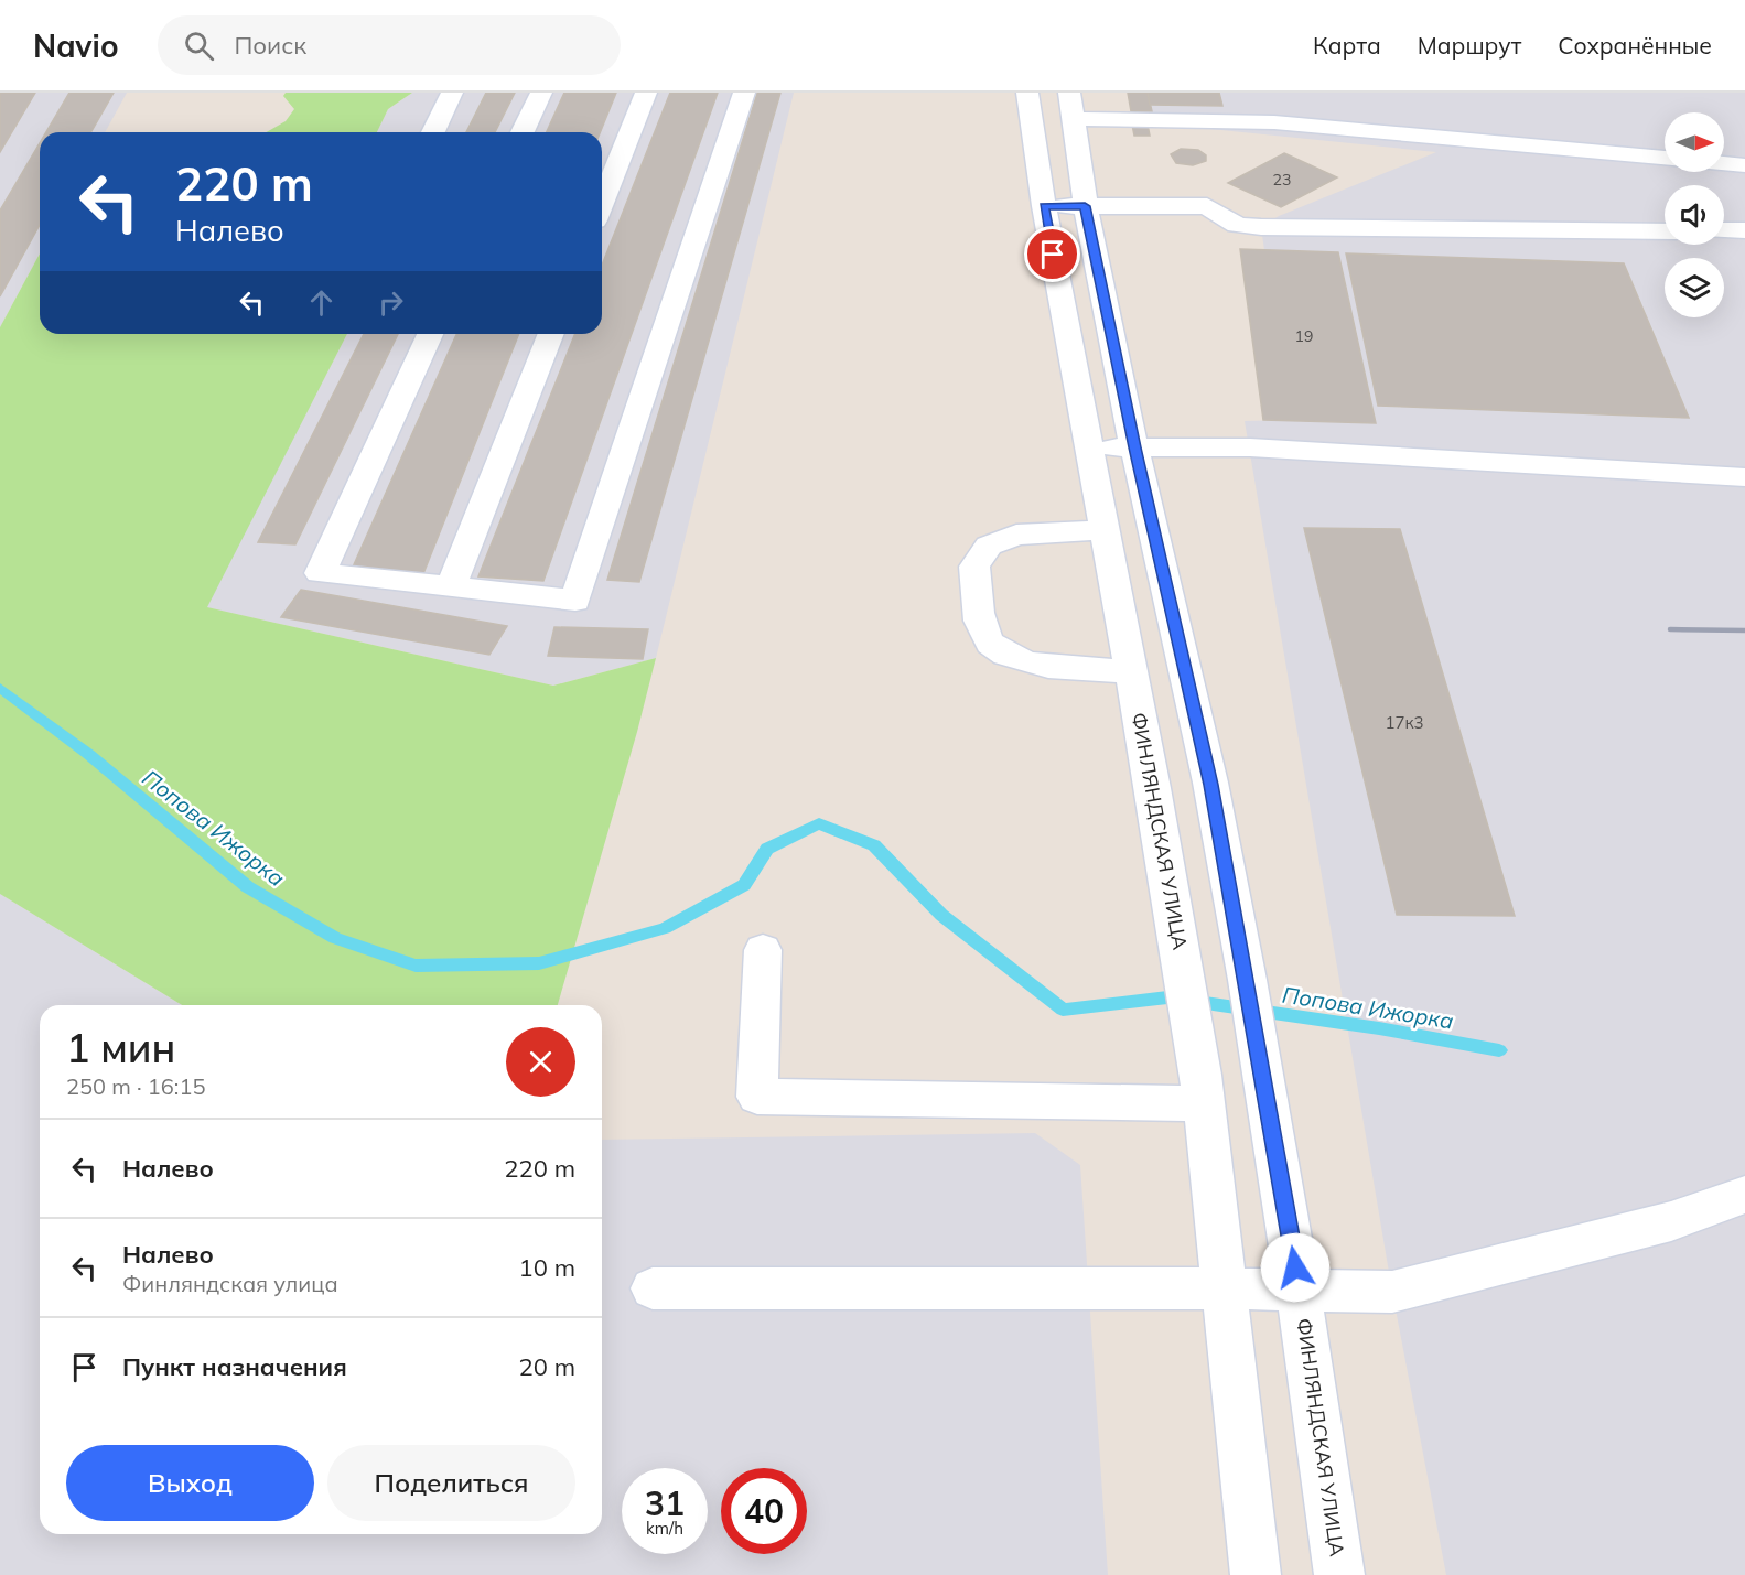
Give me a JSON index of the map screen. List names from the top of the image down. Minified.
{"streets":{"street":["ФИНЛЯНДСКАЯ УЛИЦА"]},"water":["Попова Ижорка"],"house_numbers":["23","19","17к3"],"north":"right","page":{"header":"Navio","search":"Поиск","nav":["Карта","Маршрут","Сохранённые"],"turn":["220 m","Налево"],"heading":["1 мин","250 m · 16:15"],"list":[{"name":"Налево","value":"220 m"},{"name":"Налево","note":"Финляндская улица","value":"10 m"},{"name":"Пункт назначения","value":"20 m"}],"buttons":["Выход","Поделиться"],"speed":"31 km/h","limit":"40"}}
